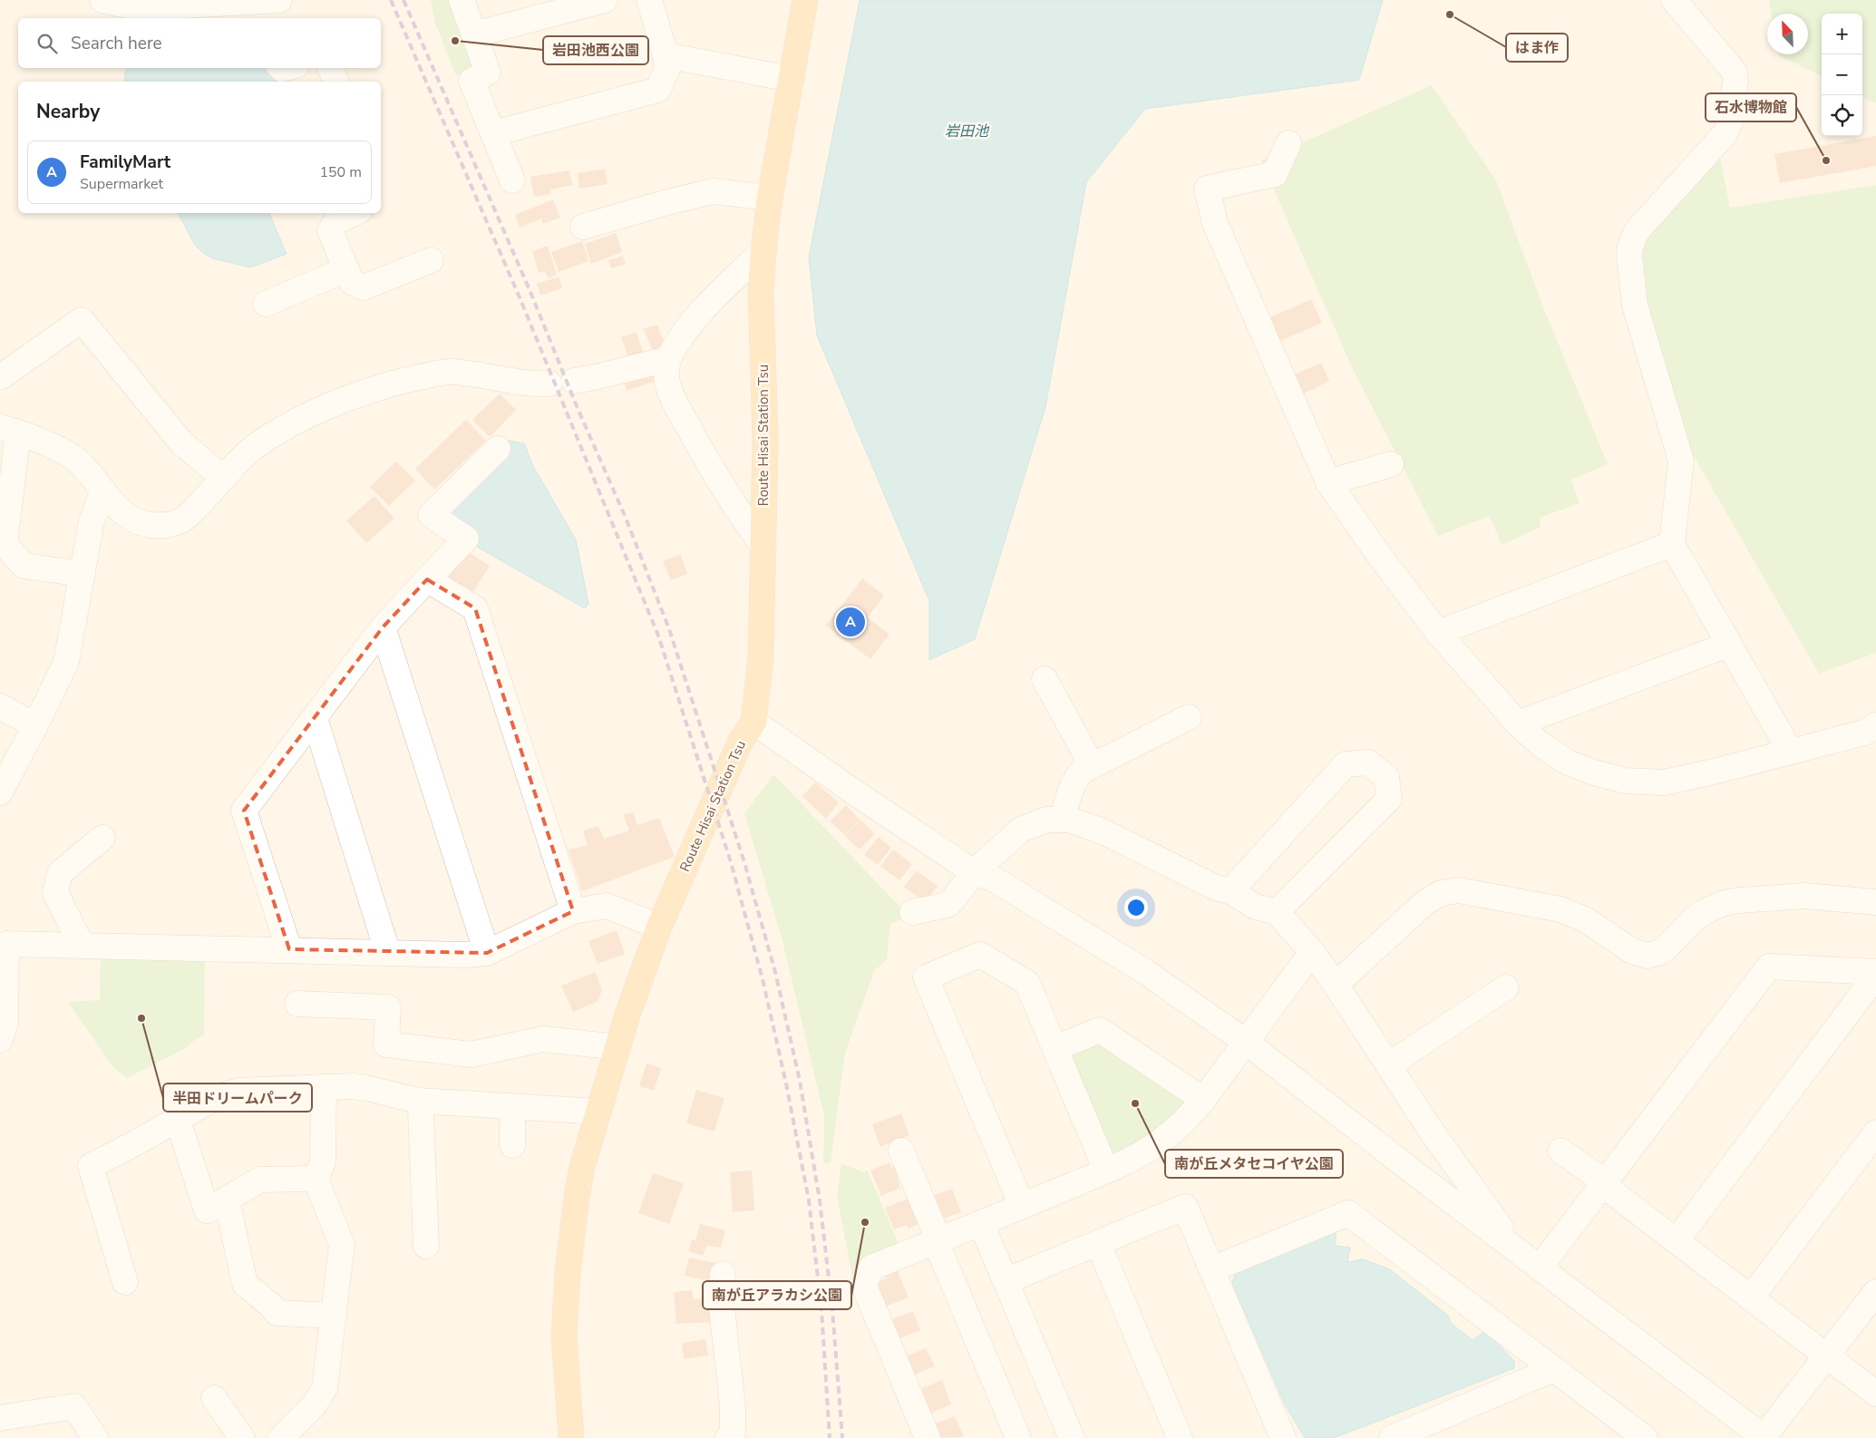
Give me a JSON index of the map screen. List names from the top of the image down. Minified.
{"streets":{"main road":["Route Hisai Station Tsu"]},"water":["岩田池"],"places":["はま作","岩田池西公園","石水博物館","半田ドリームパーク","南が丘メタセコイヤ公園","南が丘アラカシ公園"],"north":"top left","page":{"map_buttons":["+","−"],"search":"Search here","heading":"Nearby","list":[{"mark":"A","name":"FamilyMart","note":"Supermarket","value":"150 m"}],"pins":"A"}}
